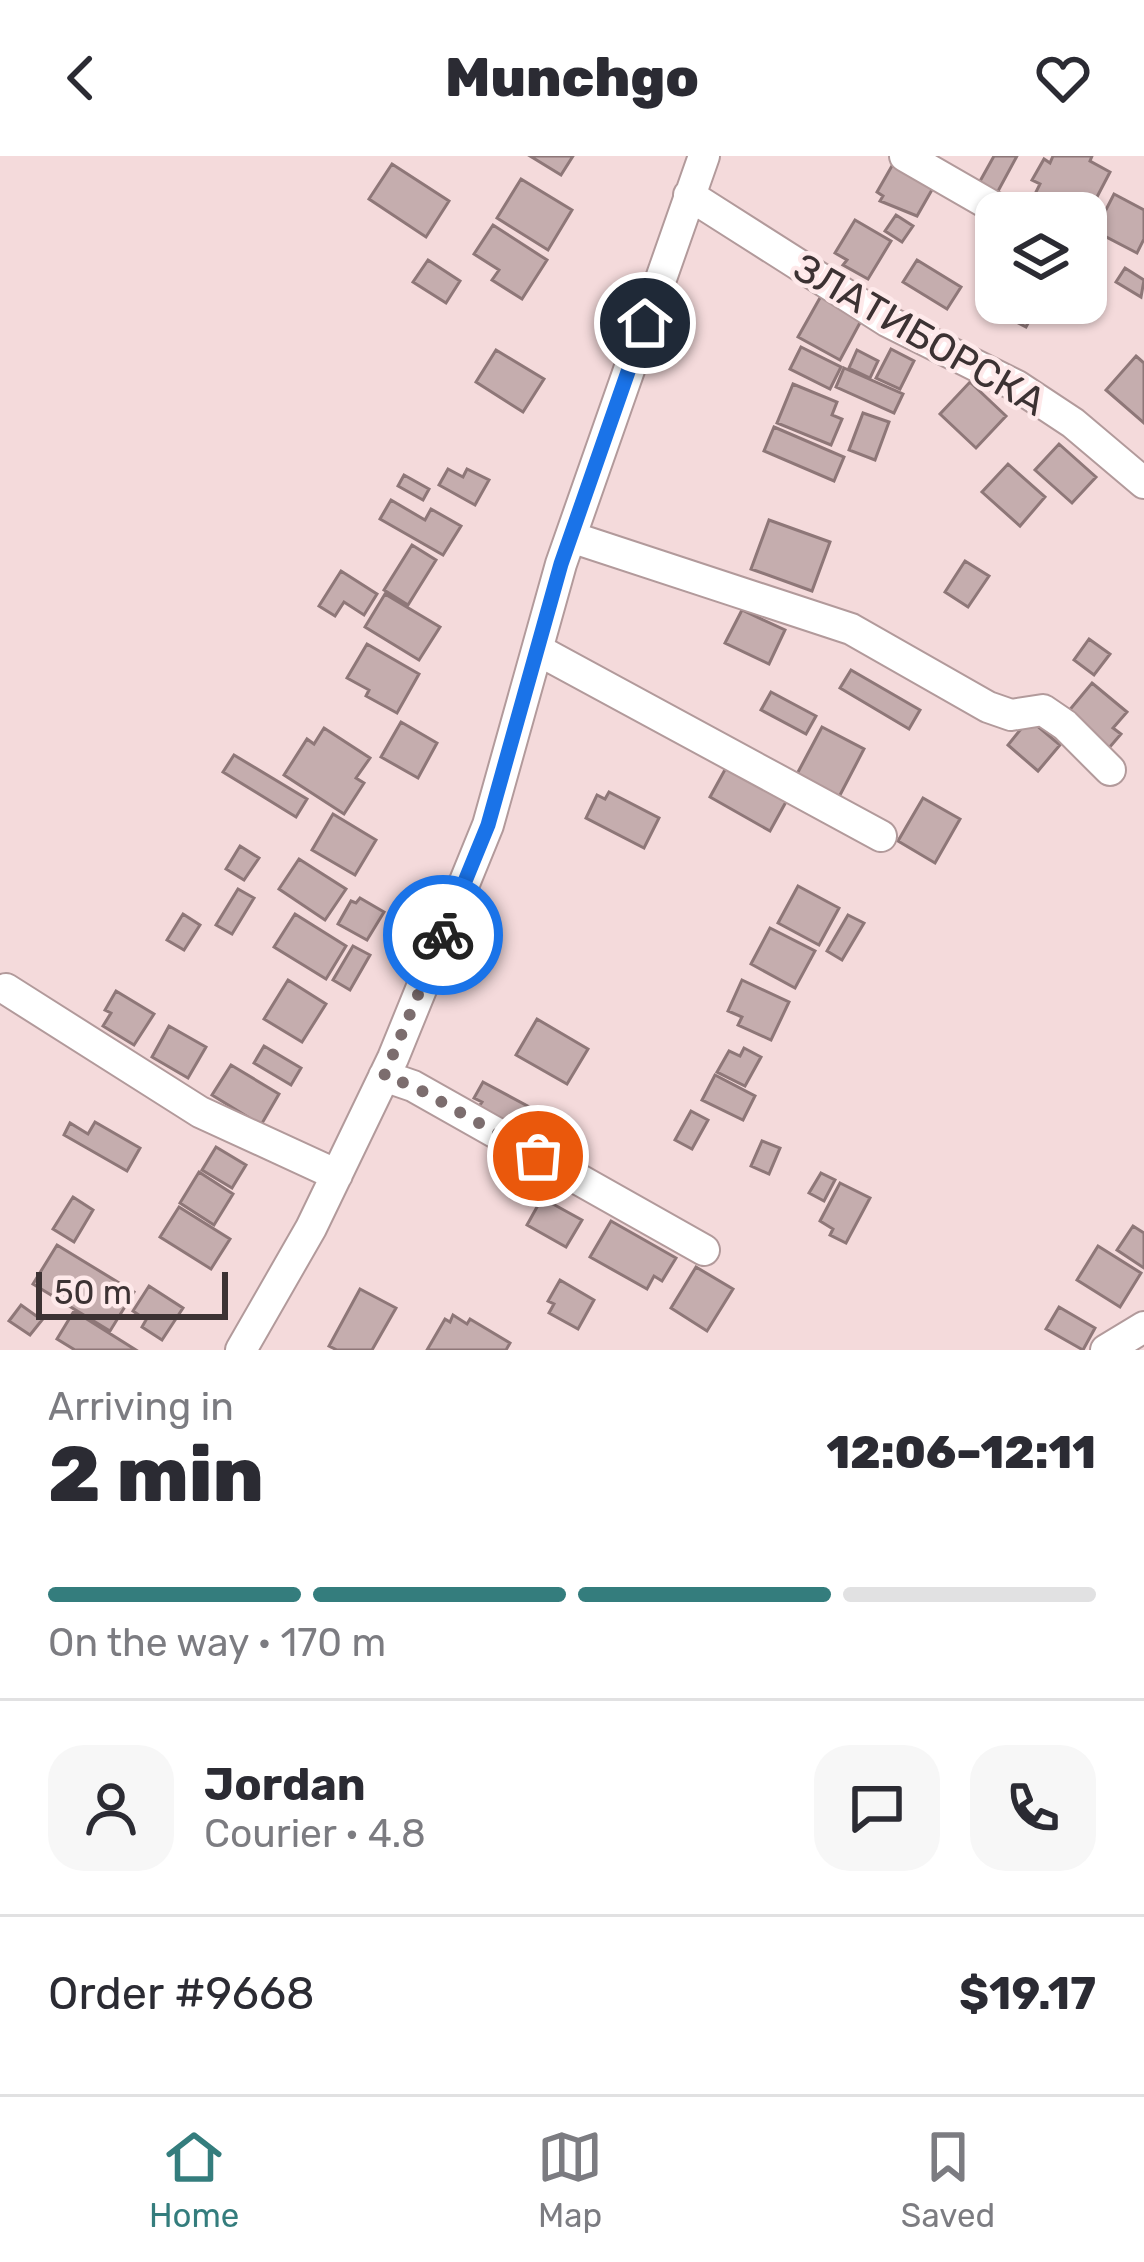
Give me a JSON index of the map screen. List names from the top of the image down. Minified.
{"streets":{"street":["ЗЛАТИБОРСКА"]},"scale_bar":"50 m","page":{"header":"Munchgo","scale":"50 m","heading":["2 min","Arriving in","12:06–12:11"],"panel":["Jordan","Courier · 4.8","Order #9668","$19.17"],"bar":"On the way · 170 m","tabs":["Home","Map","Saved"]}}
